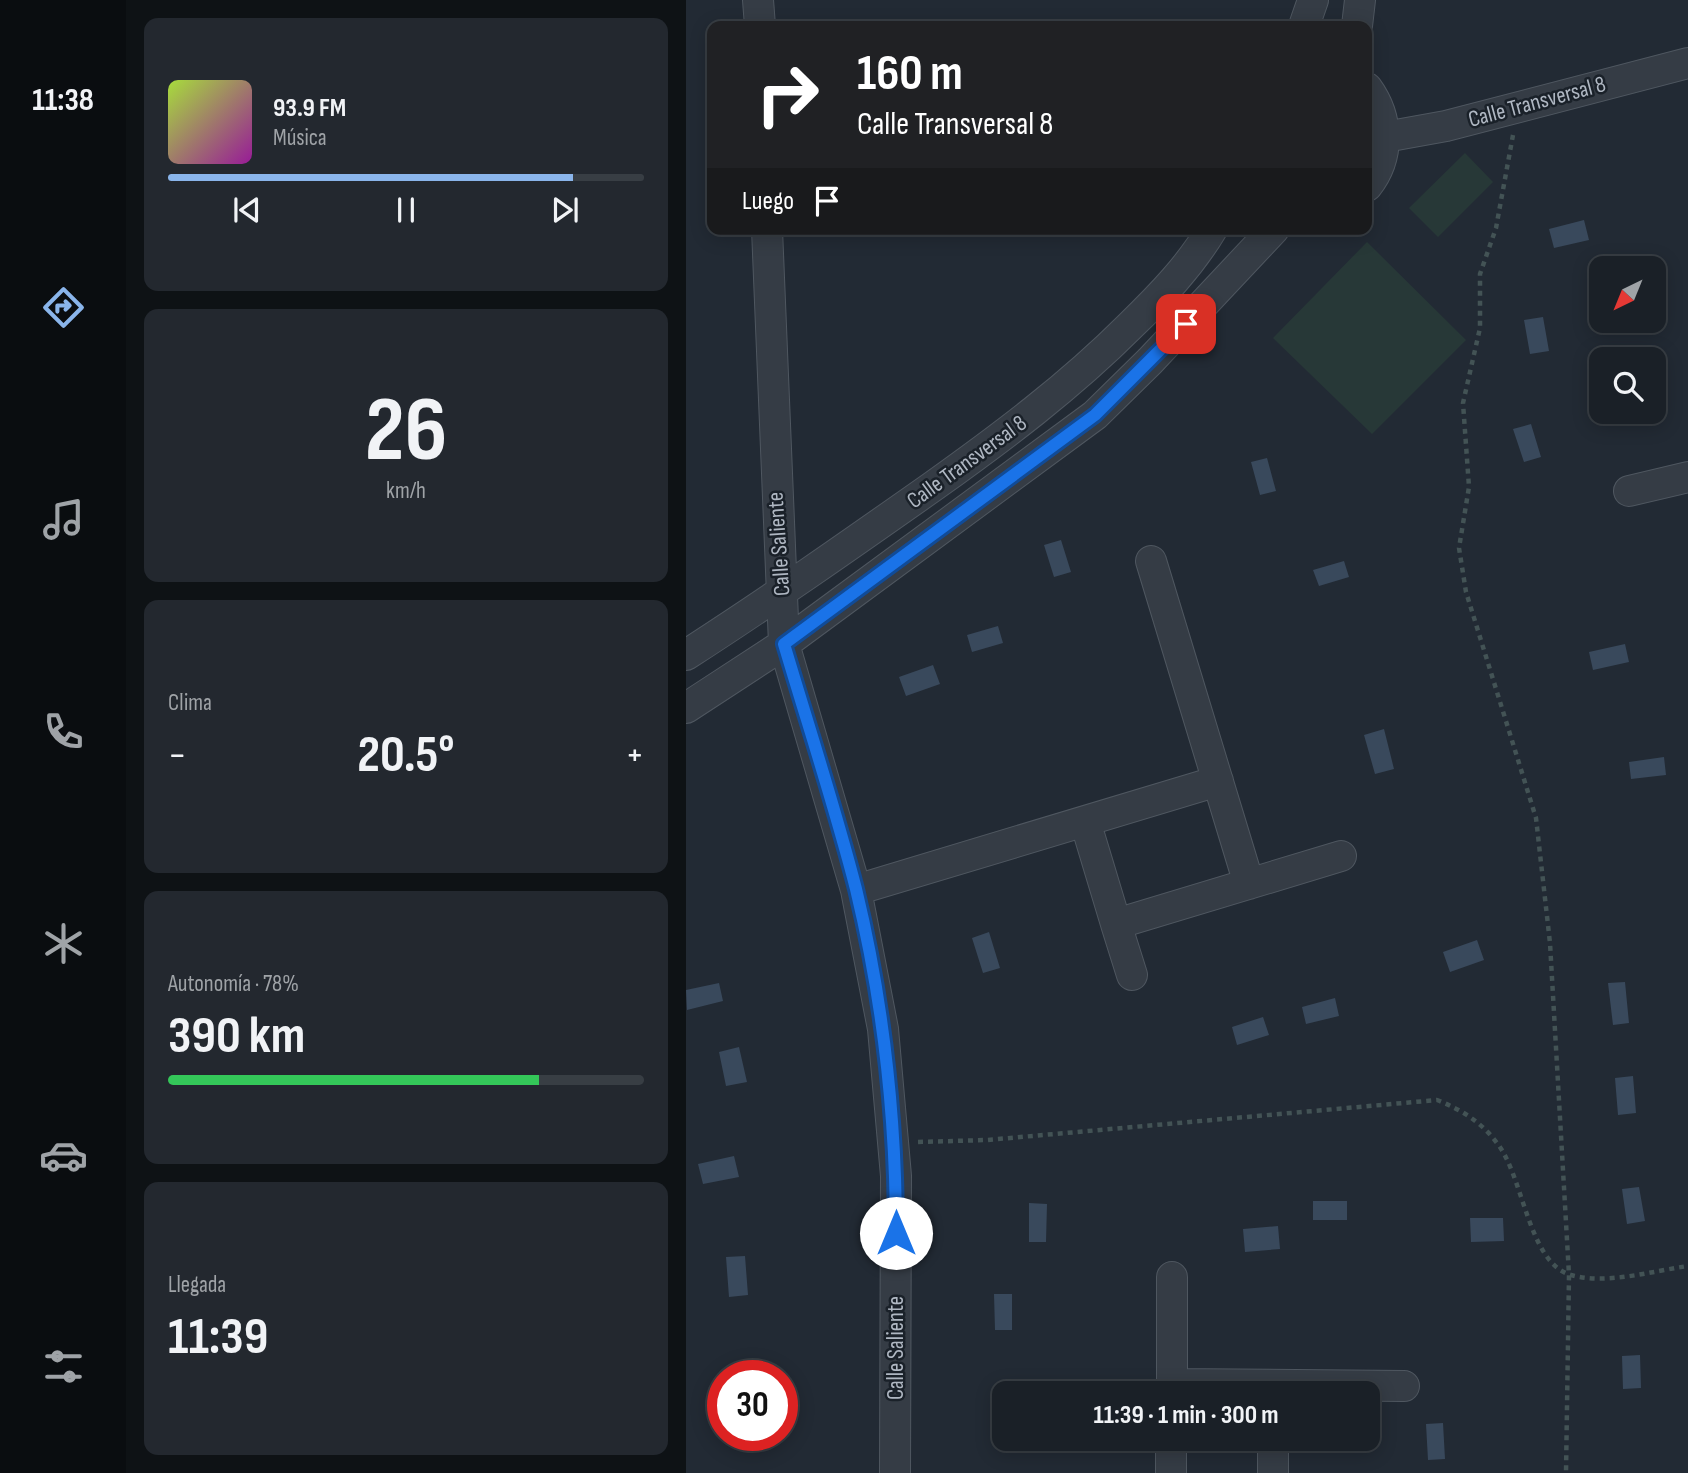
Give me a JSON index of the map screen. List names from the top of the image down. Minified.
{"streets":{"street":["Calle Transversal 8","Calle Saliente"]},"crossings":[["Calle Transversal 8","Calle Saliente"]],"north":"bottom left","page":{"tabs":"11:38","turn":["160 m","Calle Transversal 8"],"song":["93.9 FM","Música"],"then":"Luego","tile":[["26","km/h"],"Clima",["Autonomía · 78%","390 km"],["Llegada","11:39"]],"heat":["−","20.5°","+"],"limit":"30","trip":"11:39 · 1 min · 300 m"}}
